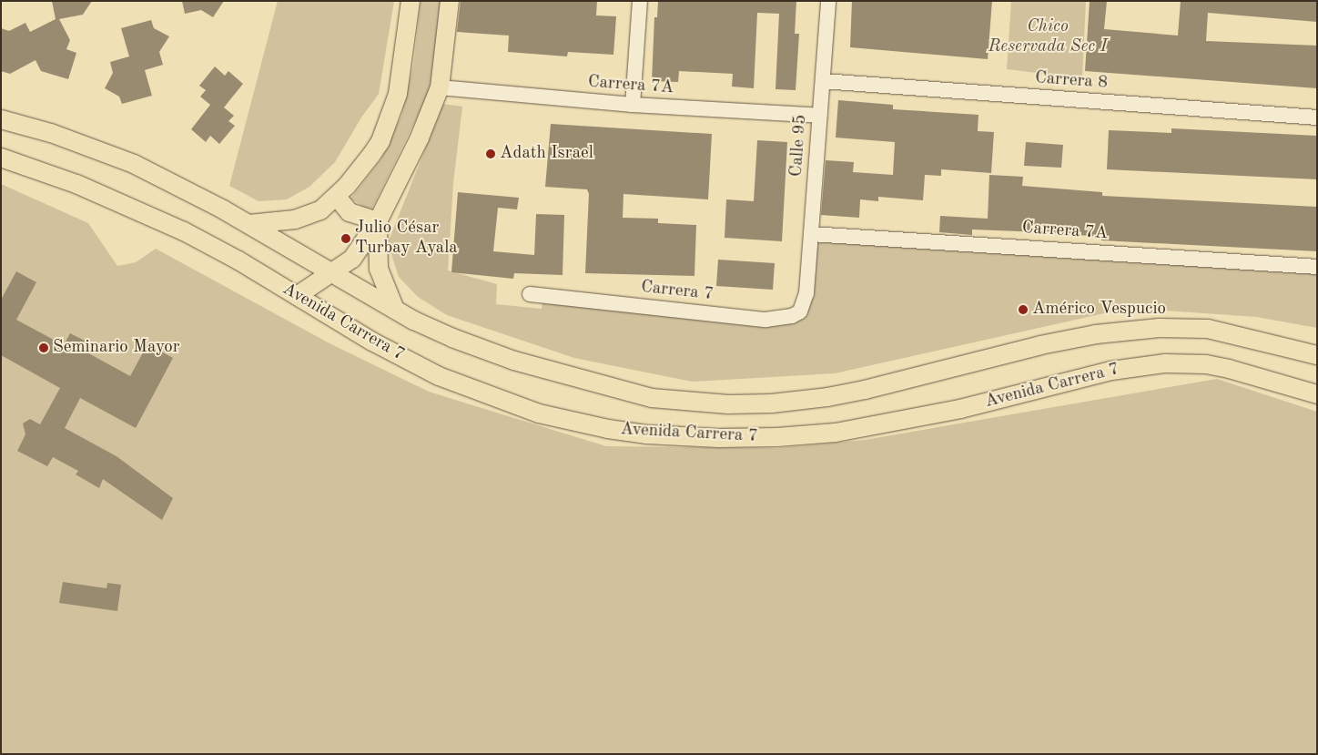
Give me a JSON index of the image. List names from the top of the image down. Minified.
{"streets":{"main road":["Avenida Carrera 7"],"street":["Carrera 8","Carrera 7A","Calle 95","Carrera 7"]},"crossings":[["Carrera 8","Calle 95"],["Carrera 7A","Calle 95"],["Calle 95","Carrera 7"]],"parks":["Chico Reservada Sec I"],"places":["Adath Israel","Julio César Turbay Ayala","Américo Vespucio","Seminario Mayor"]}
